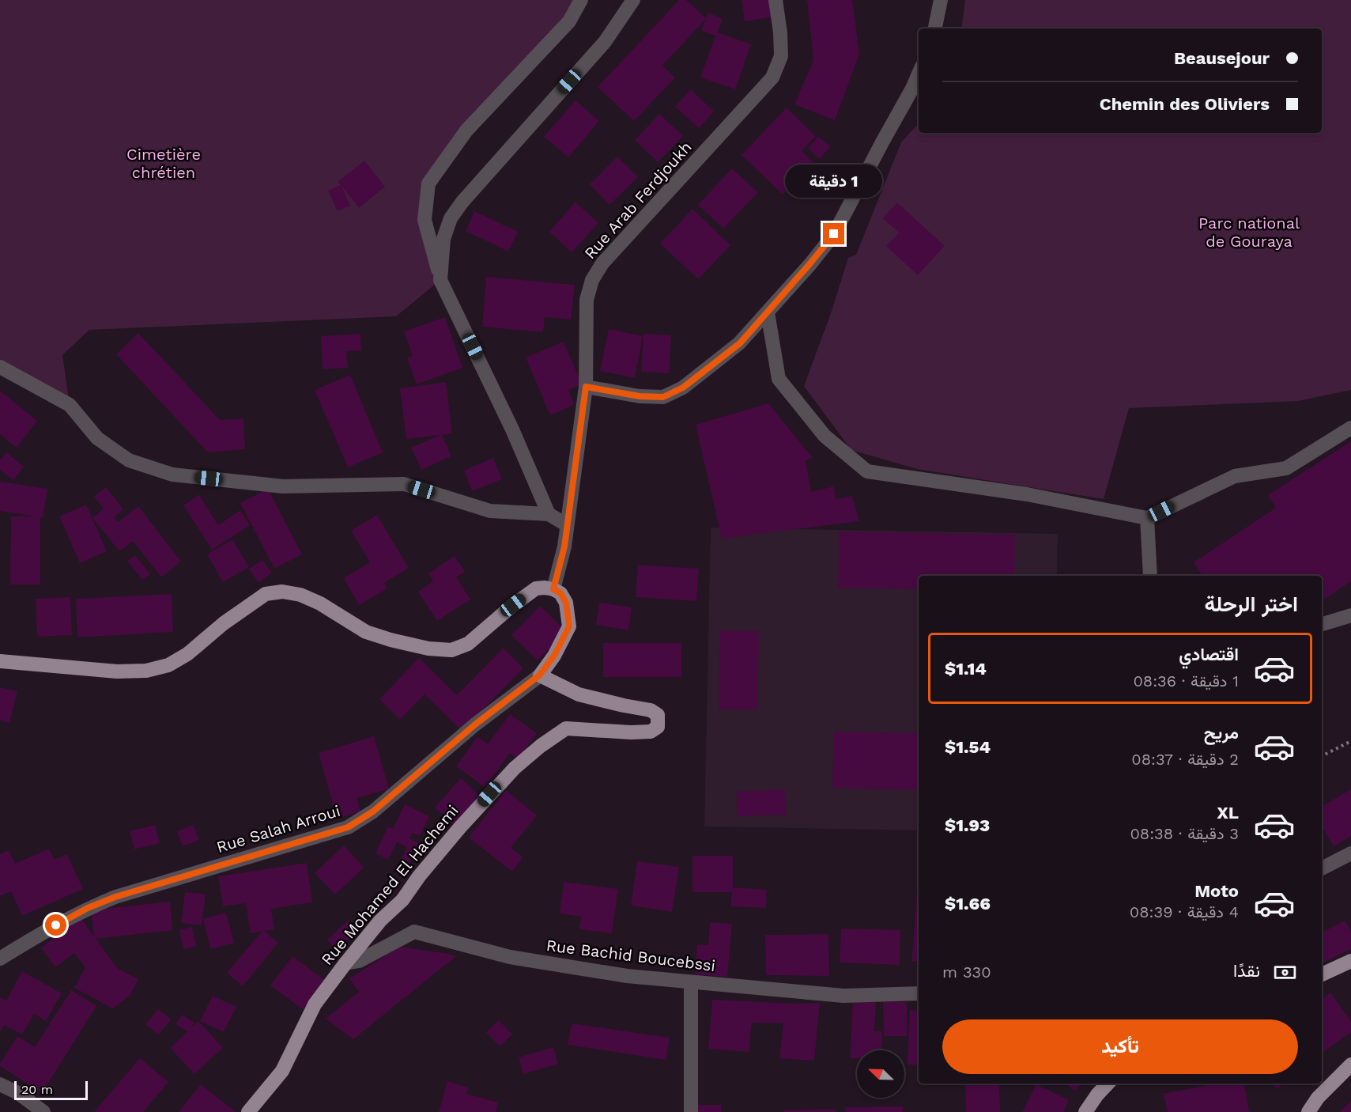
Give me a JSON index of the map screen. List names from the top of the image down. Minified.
{"streets":{"main road":["Rue Salah Arroui","Rue Mohamed El Hachemi"],"street":["Rue Arab Ferdjoukh","Rue Bachid Boucebssi"]},"crossings":[["Rue Arab Ferdjoukh","Rue Salah Arroui"],["Rue Salah Arroui","Rue Mohamed El Hachemi"],["Rue Mohamed El Hachemi","Rue Bachid Boucebssi"]],"parks":["Cimetière chrétien","Parc national de Gouraya"],"scale_bar":"20 m","north":"top left","page":{"banner":["Beausejour","Chemin des Oliviers"],"bubble":"1 دقيقة","heading":"اختر الرحلة","list":[{"name":"اقتصادي","note":"1 دقيقة · 08:36","value":"$1.14"},{"name":"مريح","note":"2 دقيقة · 08:37","value":"$1.54"},{"name":"XL","note":"3 دقيقة · 08:38","value":"$1.93"},{"name":"Moto","note":"4 دقيقة · 08:39","value":"$1.66"}],"pay":["نقدًا","330 m"],"buttons":"تأكيد","scale":"20 m"}}
